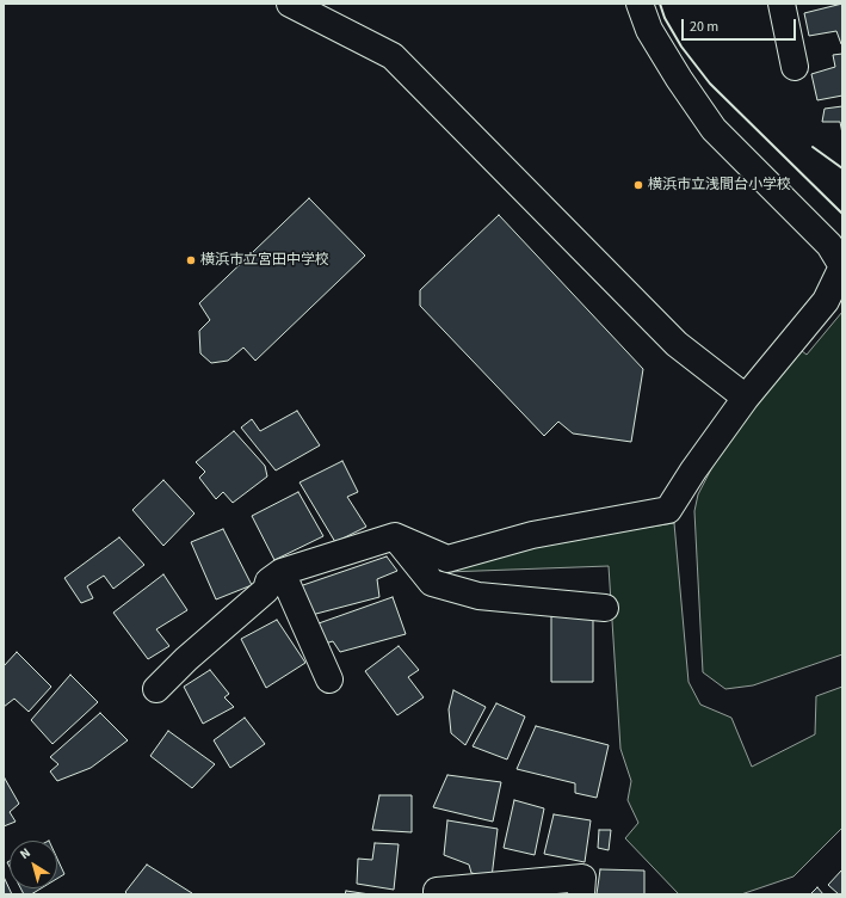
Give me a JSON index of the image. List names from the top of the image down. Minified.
{"places":["横浜市立浅間台小学校","横浜市立宮田中学校"],"scale_bar":"20 m","north":"top left"}
